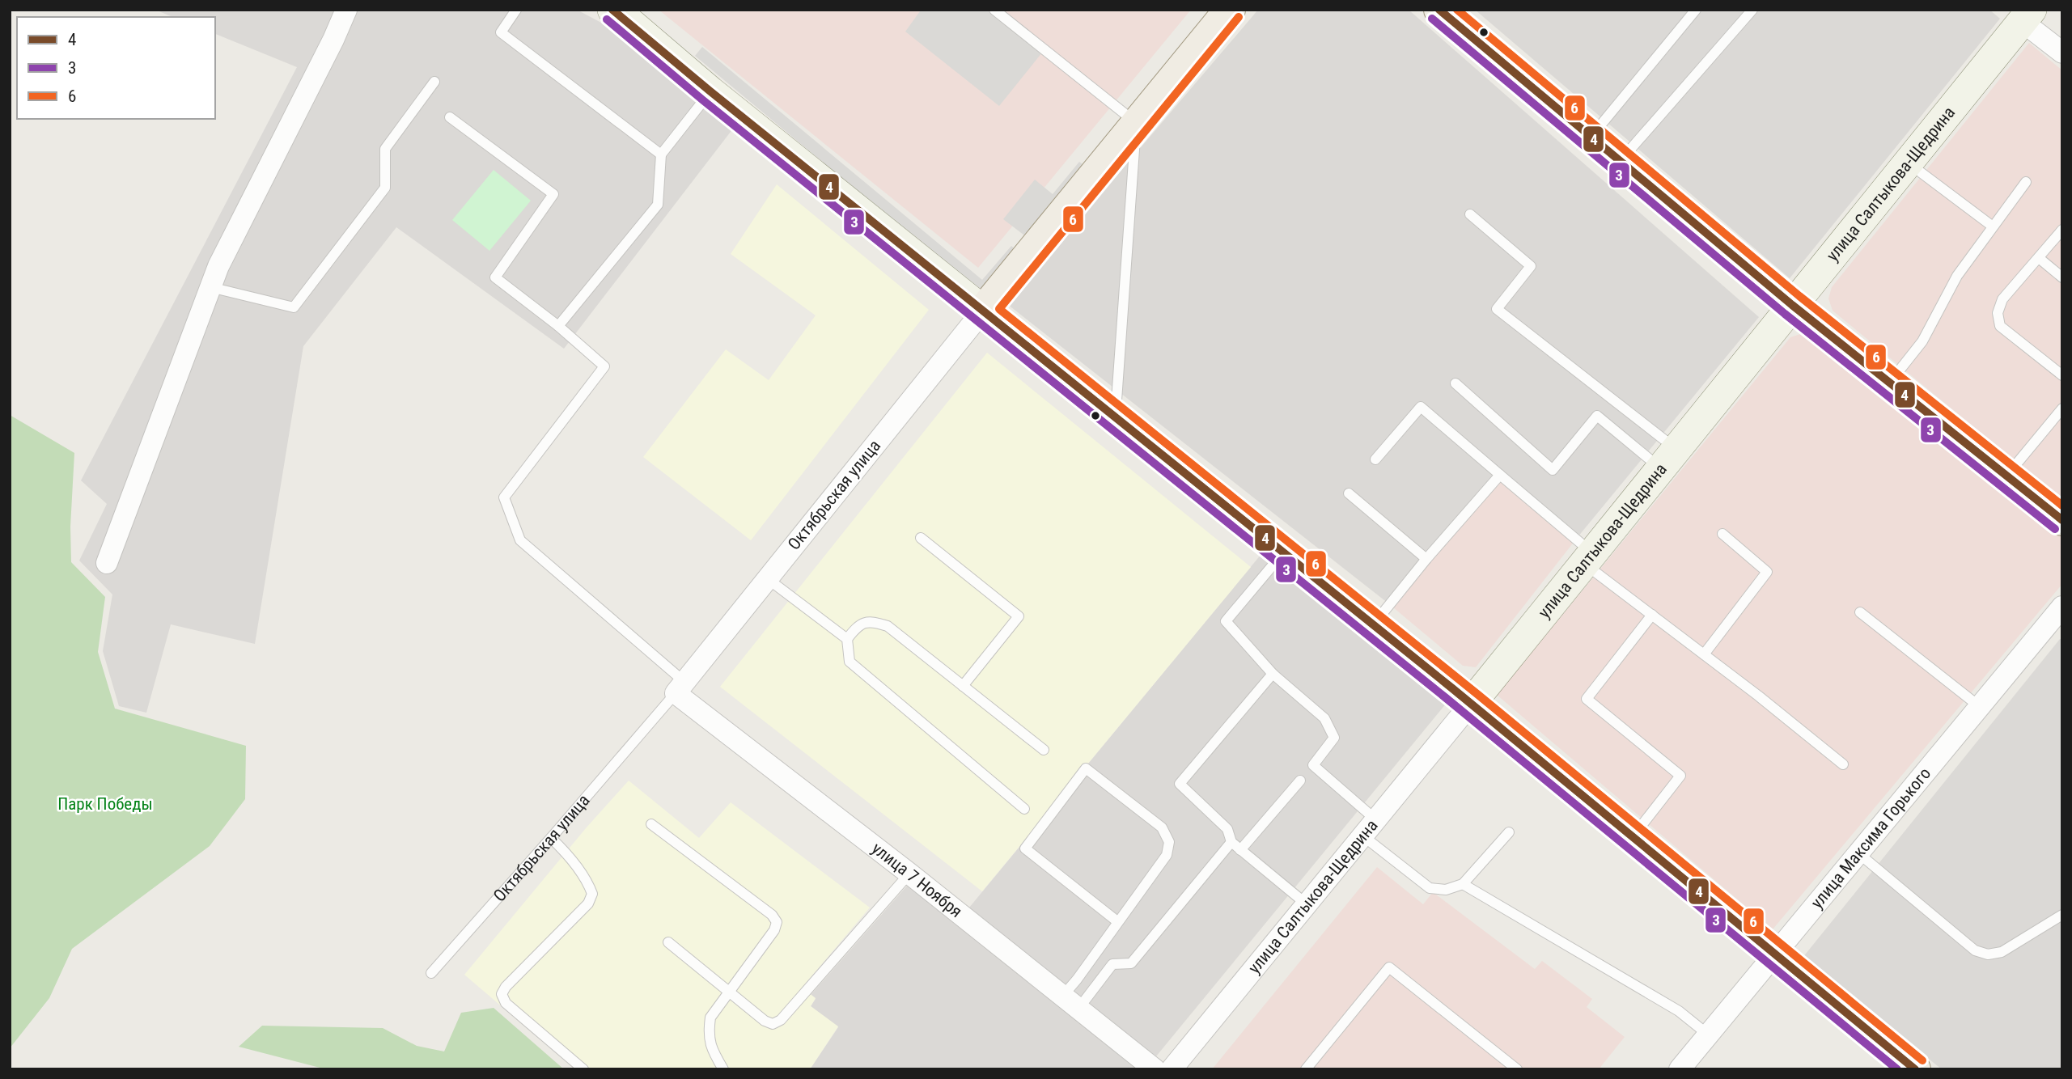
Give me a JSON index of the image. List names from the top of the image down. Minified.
{"streets":{"main road":["Октябрьская улица"],"street":["улица Салтыкова-Щедрина","улица Максима Горького","улица 7 Ноября"]},"crossings":[["Октябрьская улица","улица 7 Ноября"]],"parks":["Парк Победы"],"lines":["transit line 4","transit line 6","transit line 3"],"legend":["4","3","6"]}
